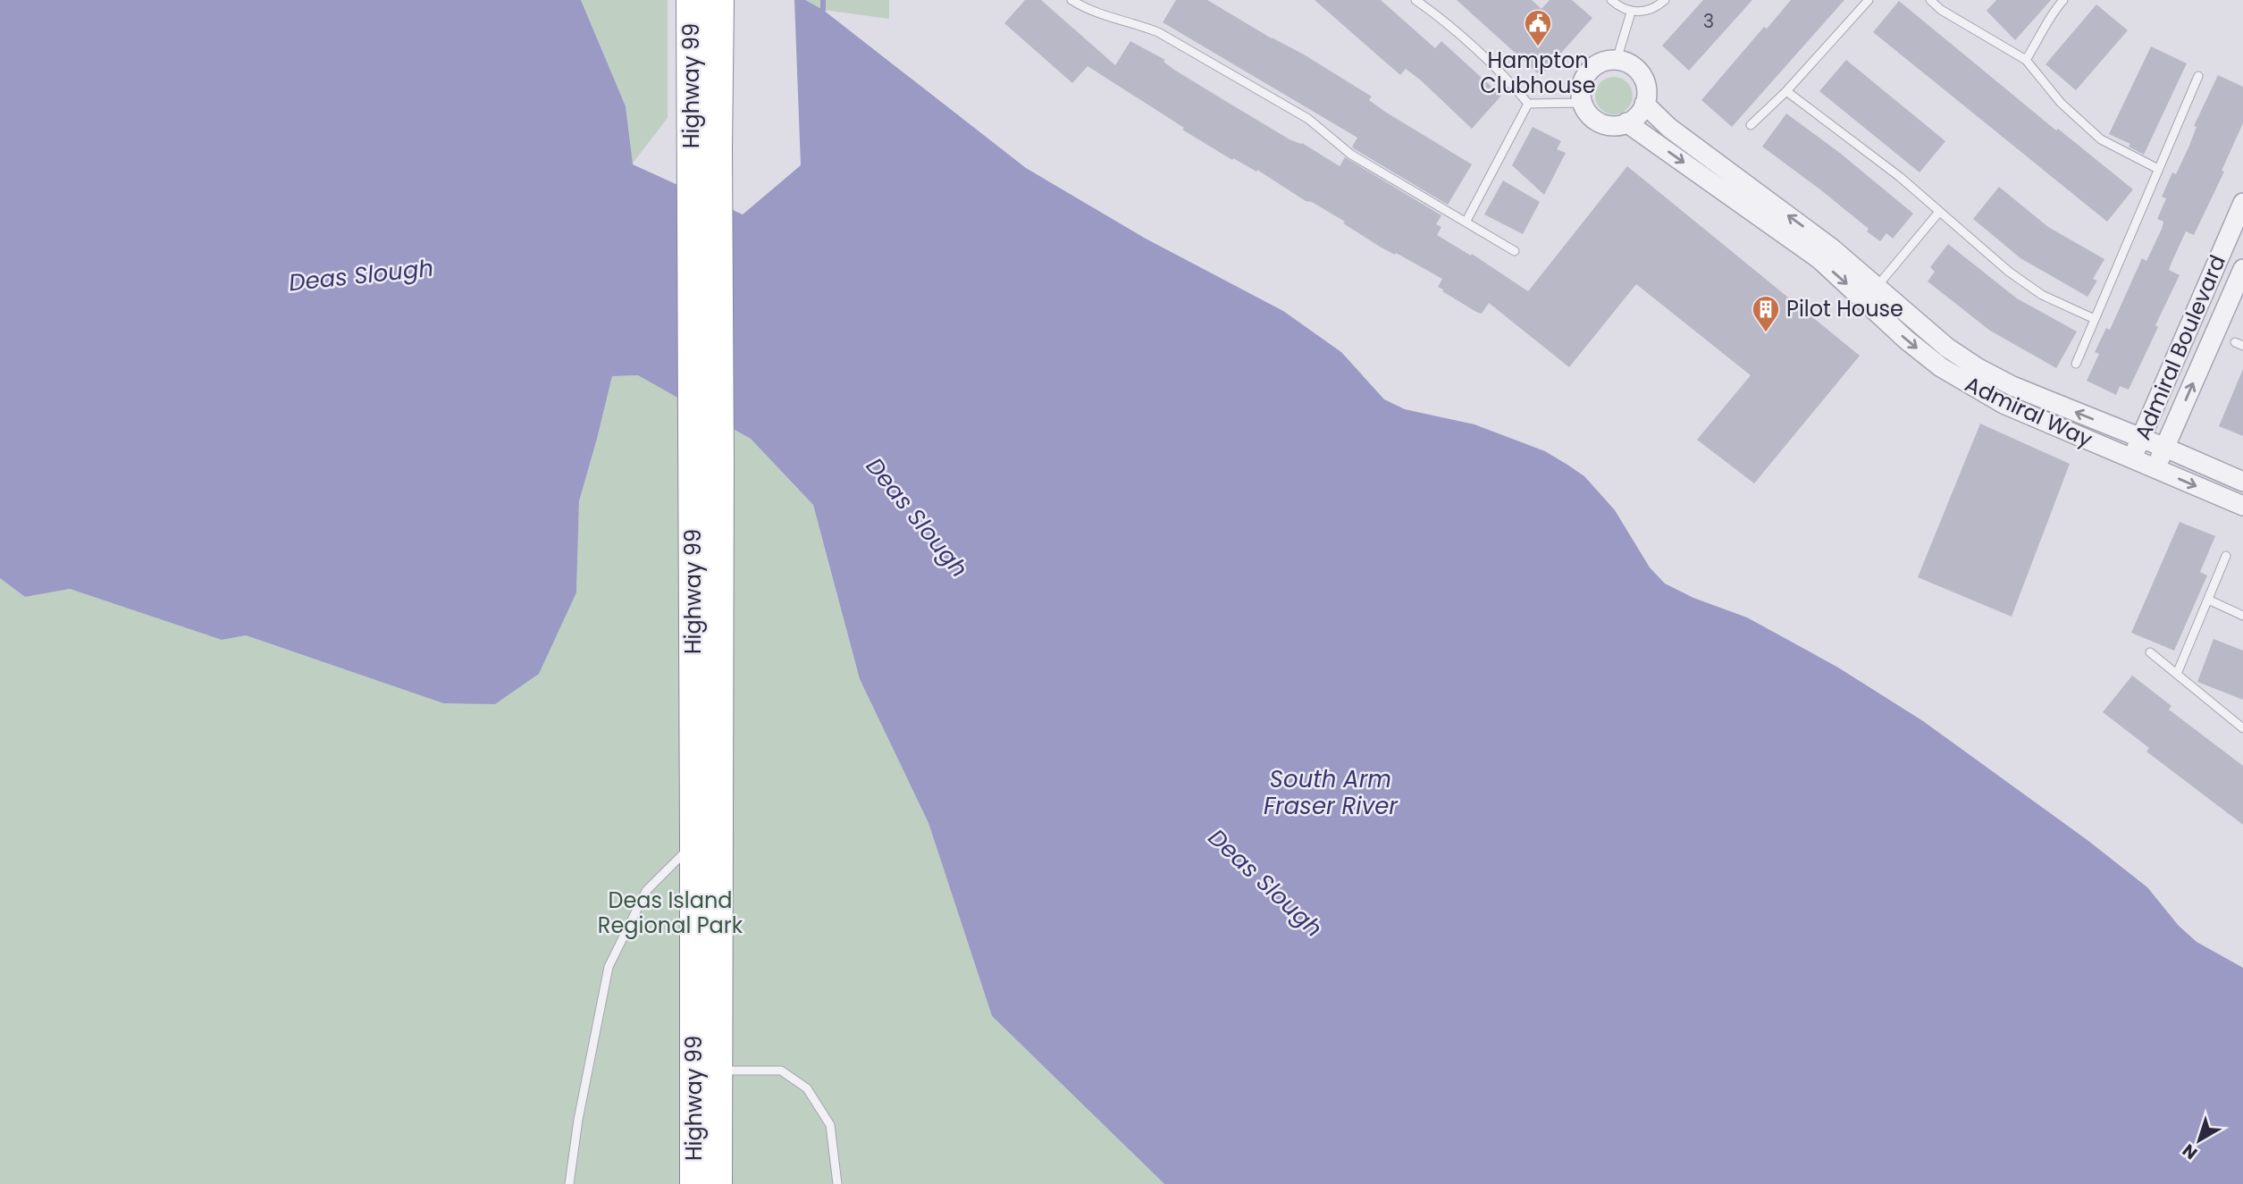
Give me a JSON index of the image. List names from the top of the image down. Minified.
{"streets":{"highway":["Highway 99"],"street":["Admiral Boulevard","Admiral Way"]},"crossings":[["Admiral Boulevard","Admiral Way"]],"water":["Deas Slough","South Arm Fraser River"],"parks":["Deas Island Regional Park"],"places":{"public building":["Hampton Clubhouse"],"building":["Pilot House"]},"house_numbers":["3"],"north":"bottom left"}
